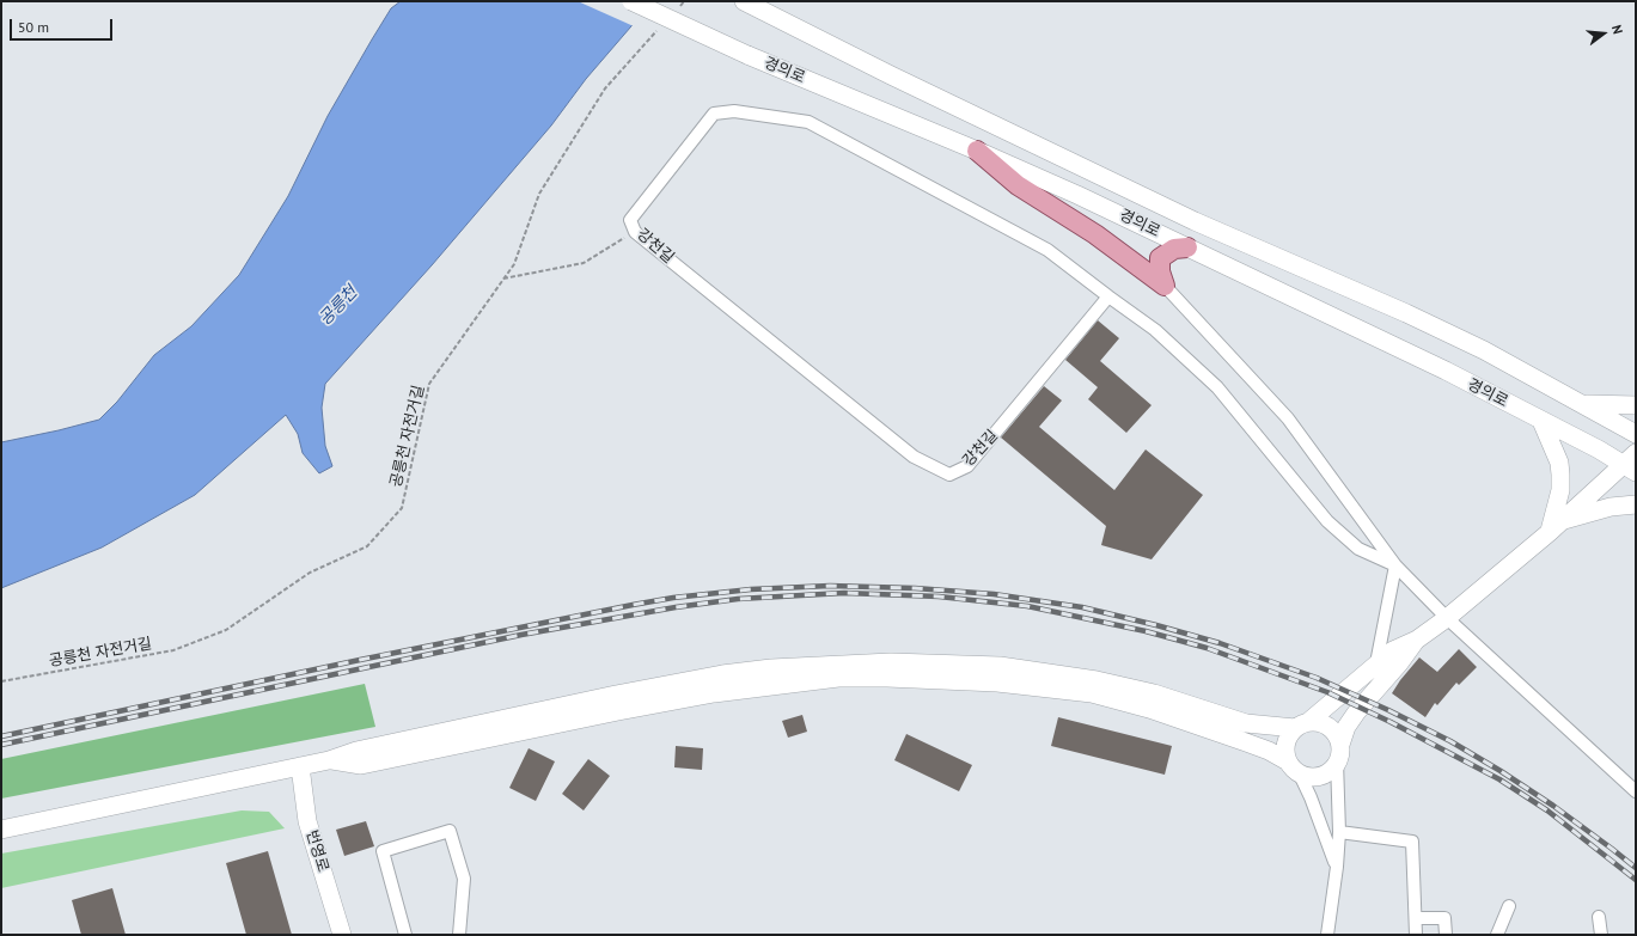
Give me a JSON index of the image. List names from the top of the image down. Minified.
{"streets":{"street":["경의로","강천길","번영로"],"path":["공릉천 자전거길"]},"water":["공릉천"],"scale_bar":"50 m","north":"right"}
